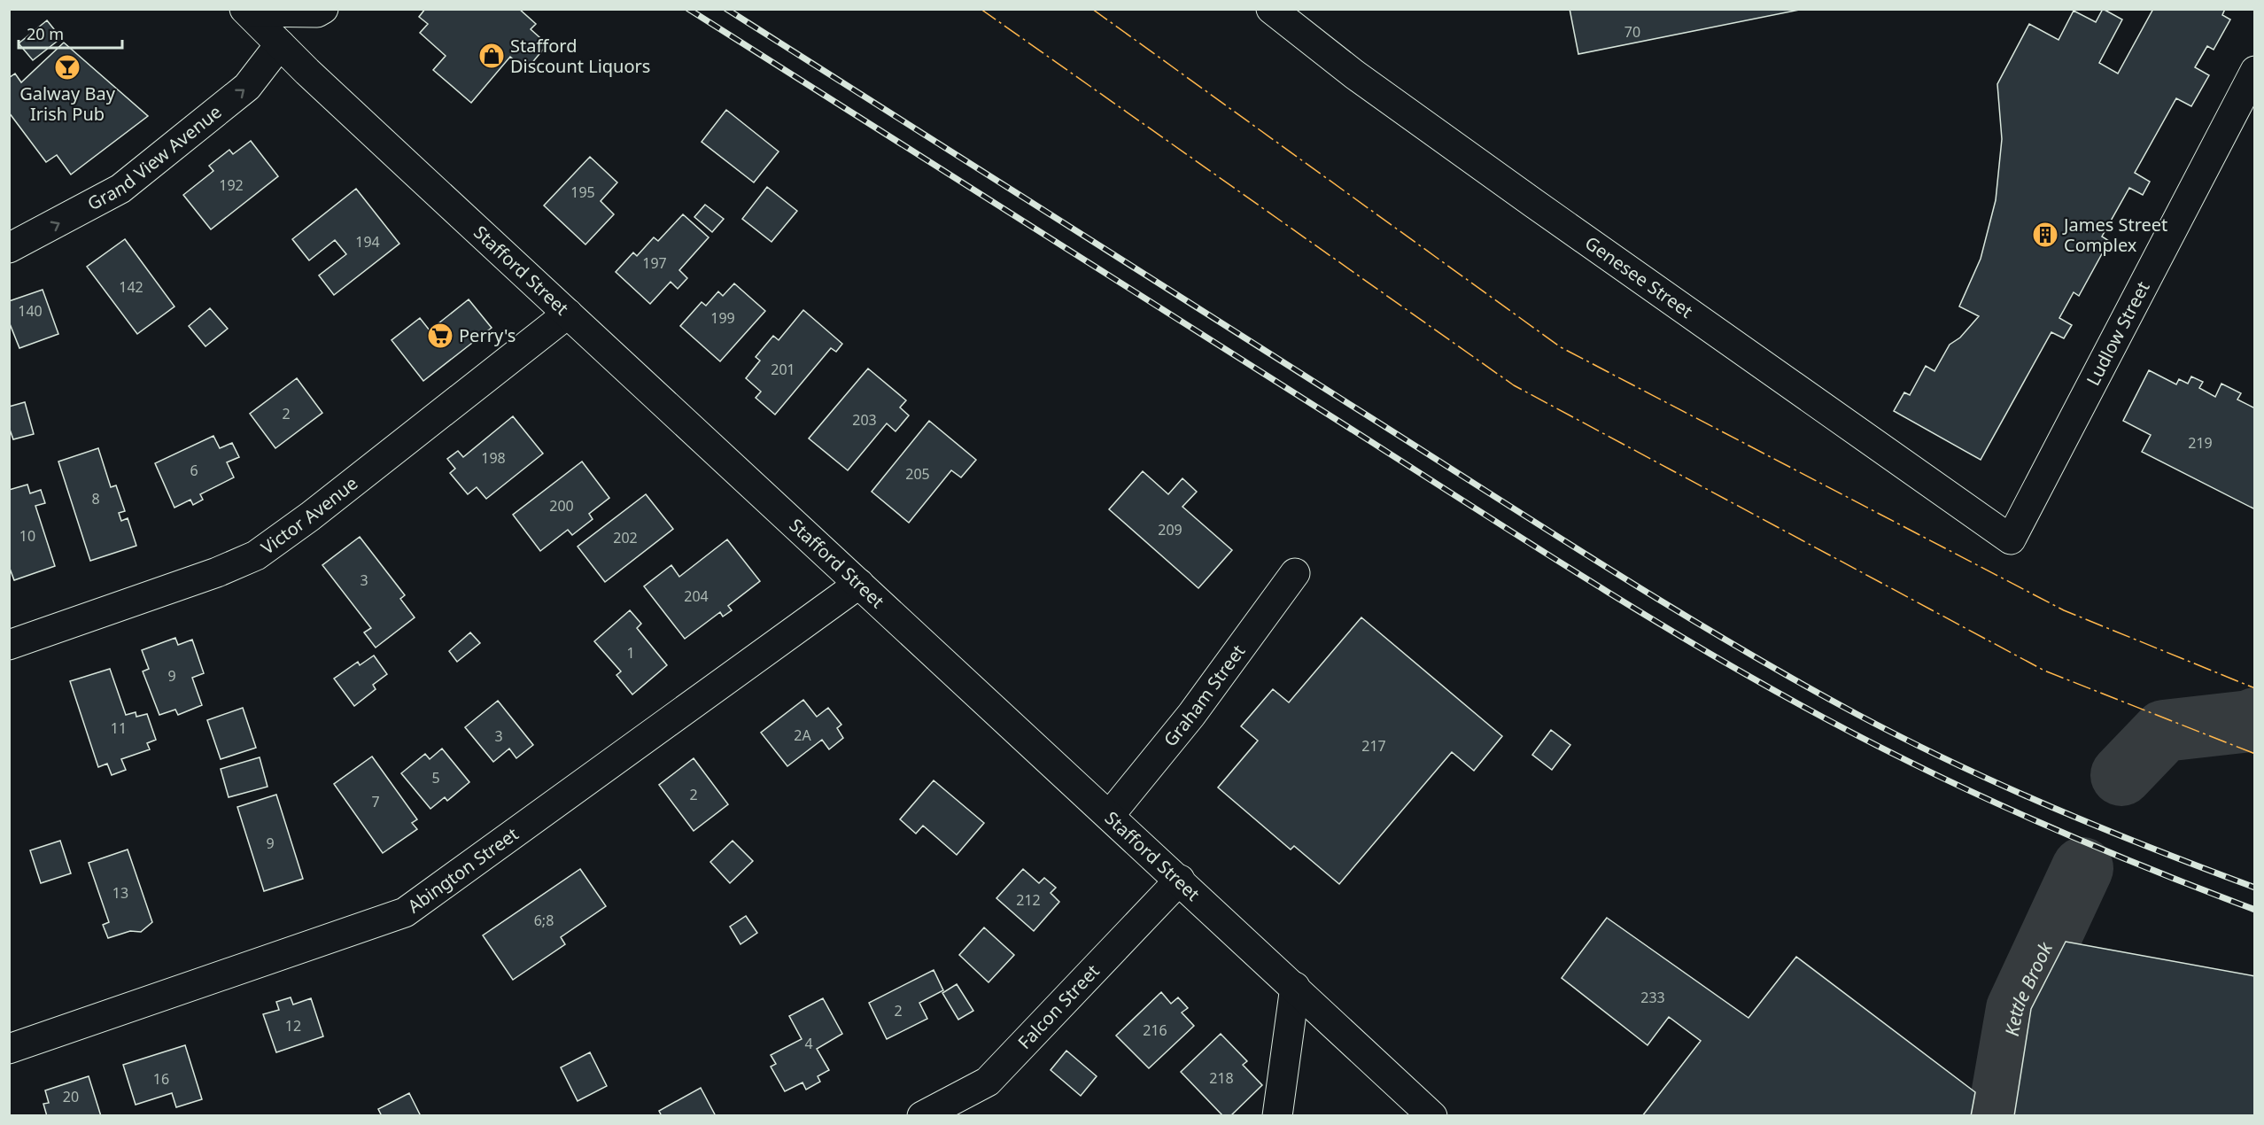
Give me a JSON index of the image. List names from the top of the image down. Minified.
{"streets":{"street":["Grand View Avenue","Stafford Street","Genesee Street","Ludlow Street","Victor Avenue","Graham Street","Abington Street","Falcon Street"]},"crossings":[["Grand View Avenue","Stafford Street"],["Stafford Street","Victor Avenue"],["Stafford Street","Graham Street"],["Stafford Street","Abington Street"],["Stafford Street","Falcon Street"],["Genesee Street","Ludlow Street"]],"one_way":["Grand View Avenue"],"water":["Kettle Brook"],"places":{"shop":["Stafford Discount Liquors"],"bar":["Galway Bay Irish Pub"],"building":["James Street Complex"],"supermarket":["Perry's"]},"house_numbers":["70","192","195","194","197","142","140","199","201","2","203","219","198","6","205","8","200","209","10","202","3","204","1","9","11","2A","3","217","5","2","7","9","13","212","6;8","233","2","12","216","4","218","16","20"],"scale_bar":"20 m"}
